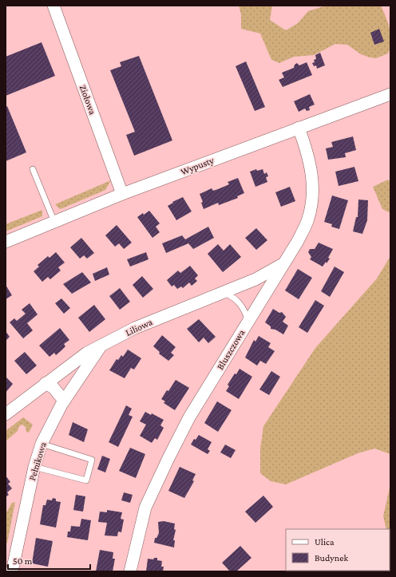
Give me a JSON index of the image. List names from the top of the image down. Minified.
{"streets":{"street":["Ziołowa","Wypusty","Liliowa","Bluszczowa","Pełnikowa"]},"crossings":[["Ziołowa","Wypusty"],["Wypusty","Bluszczowa"],["Liliowa","Bluszczowa"],["Liliowa","Pełnikowa"]],"legend":["Ulica","Budynek"],"scale_bar":"50 m"}
